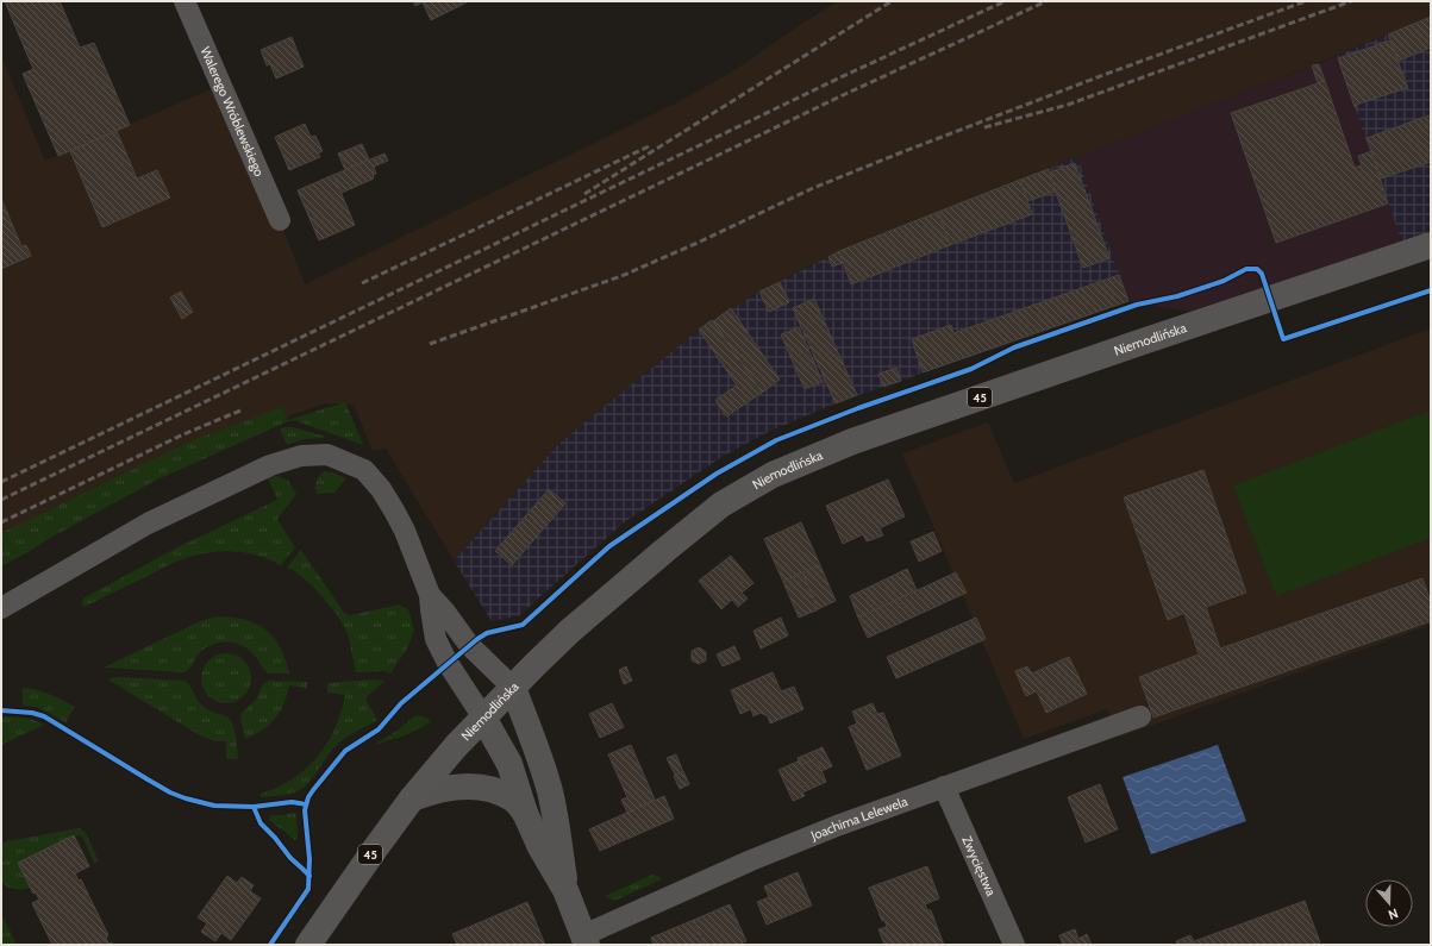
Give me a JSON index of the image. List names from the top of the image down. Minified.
{"streets":{"main road":["Niemodlińska","45"],"street":["Walerego Wróblewskiego","Joachima Lelewela","Zwycięstwa"]},"crossings":[["Joachima Lelewela","Zwycięstwa"]],"north":"bottom"}
